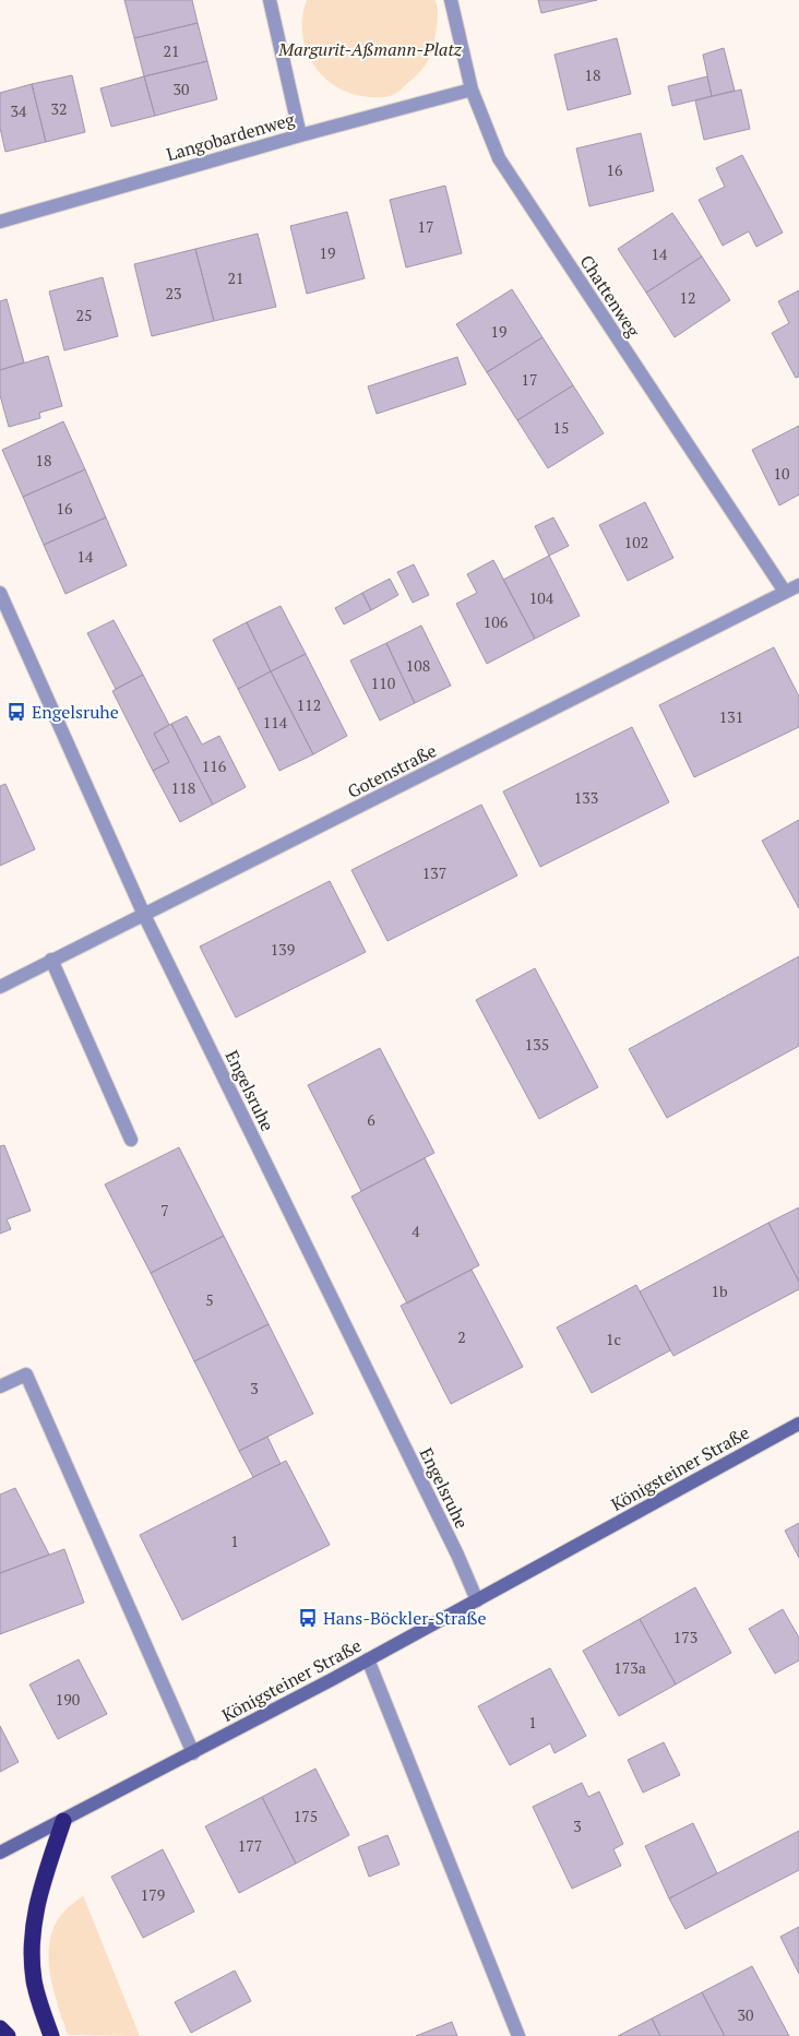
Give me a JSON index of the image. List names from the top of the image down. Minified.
{"streets":{"main road":["Königsteiner Straße"],"street":["Langobardenweg","Chattenweg","Gotenstraße","Engelsruhe"]},"crossings":[["Langobardenweg","Chattenweg"],["Chattenweg","Gotenstraße"],["Gotenstraße","Engelsruhe"],["Engelsruhe","Königsteiner Straße"]],"parks":["Margurit-Aßmann-Platz"],"places":{"bus stop":["Engelsruhe","Hans-Böckler-Straße"]},"house_numbers":["21","18","30","32","34","16","17","19","14","21","23","12","25","19","17","15","18","10","16","102","14","104","106","108","110","112","131","114","116","118","133","137","139","135","6","7","4","1b","5","2","1c","3","1","173","173a","190","1","175","3","177","179","30"]}
